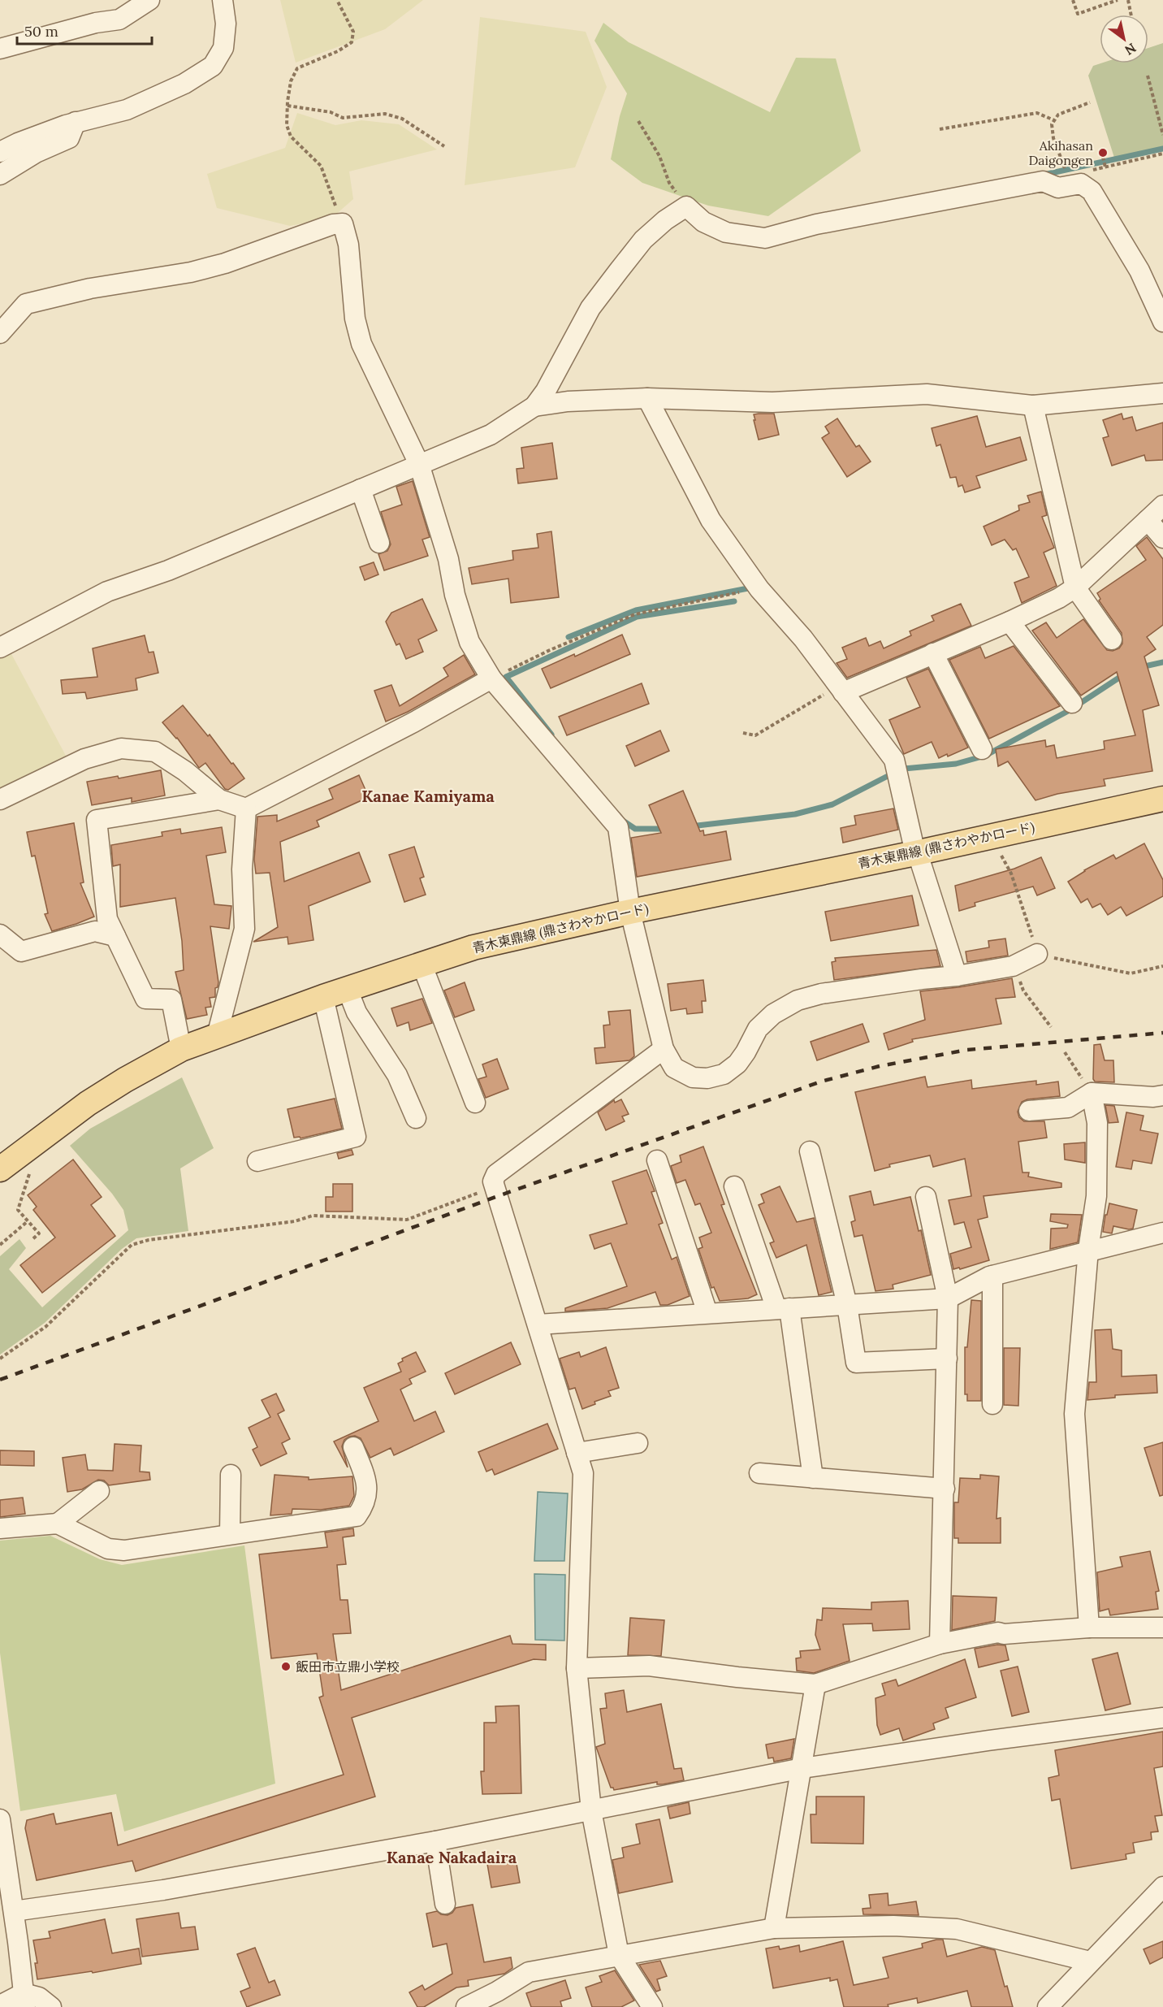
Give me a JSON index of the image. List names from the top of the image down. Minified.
{"streets":{"main road":["青木東鼎線 (鼎さわやかロード)"]},"districts":["Kanae Kamiyama","Kanae Nakadaira"],"places":["Akihasan Daigongen","飯田市立鼎小学校"],"scale_bar":"50 m","north":"bottom right"}
